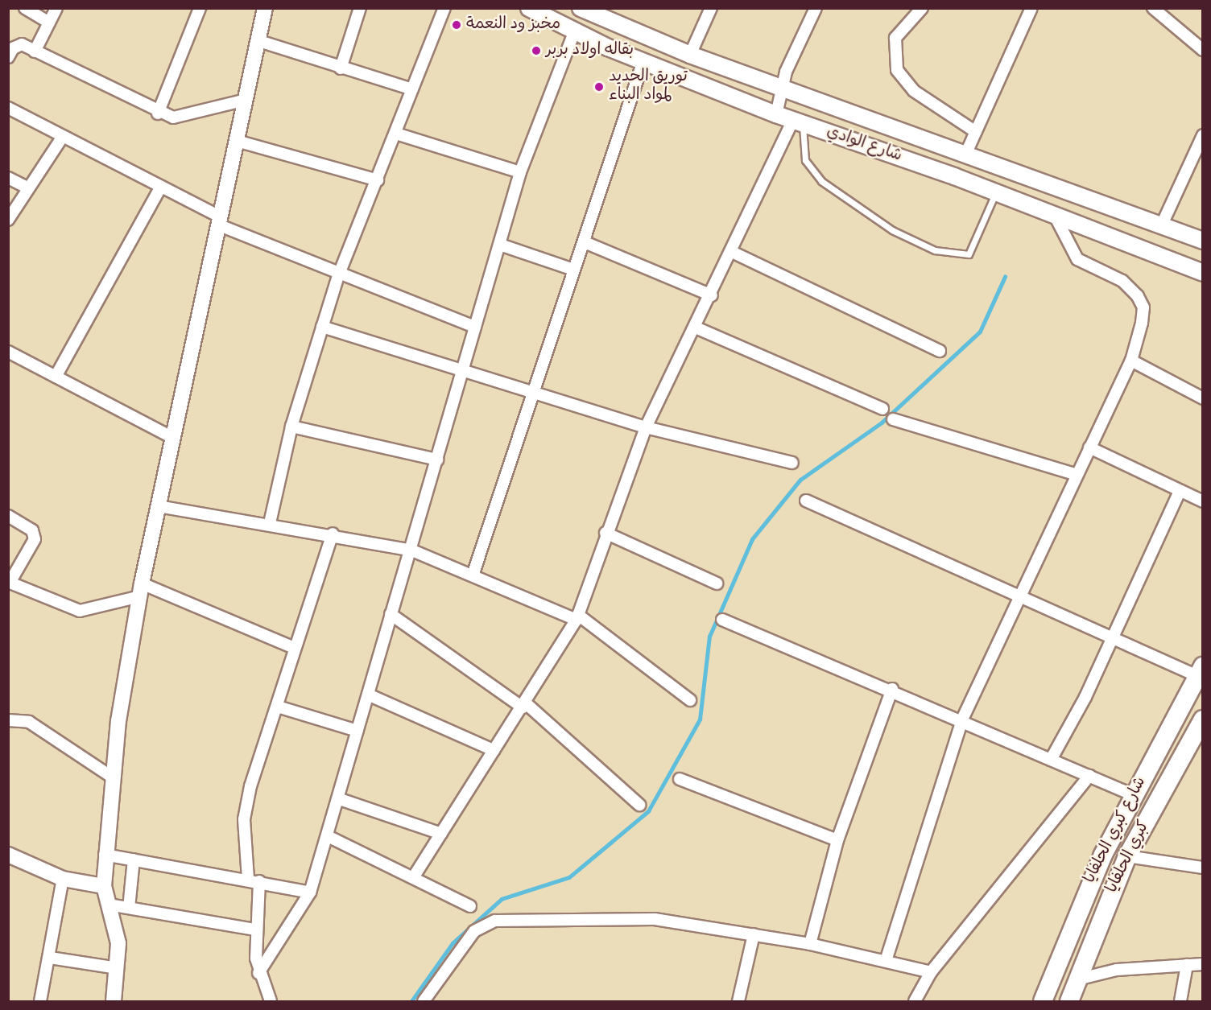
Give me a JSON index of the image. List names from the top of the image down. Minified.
{"streets":{"main road":["شارع الوادي","شارع كبري الحلفايا","كبري الحلفايا"]},"places":["مخبز ود النعمة","بقاله اولاد بربر","توريق الحديد لمواد البناء"]}
